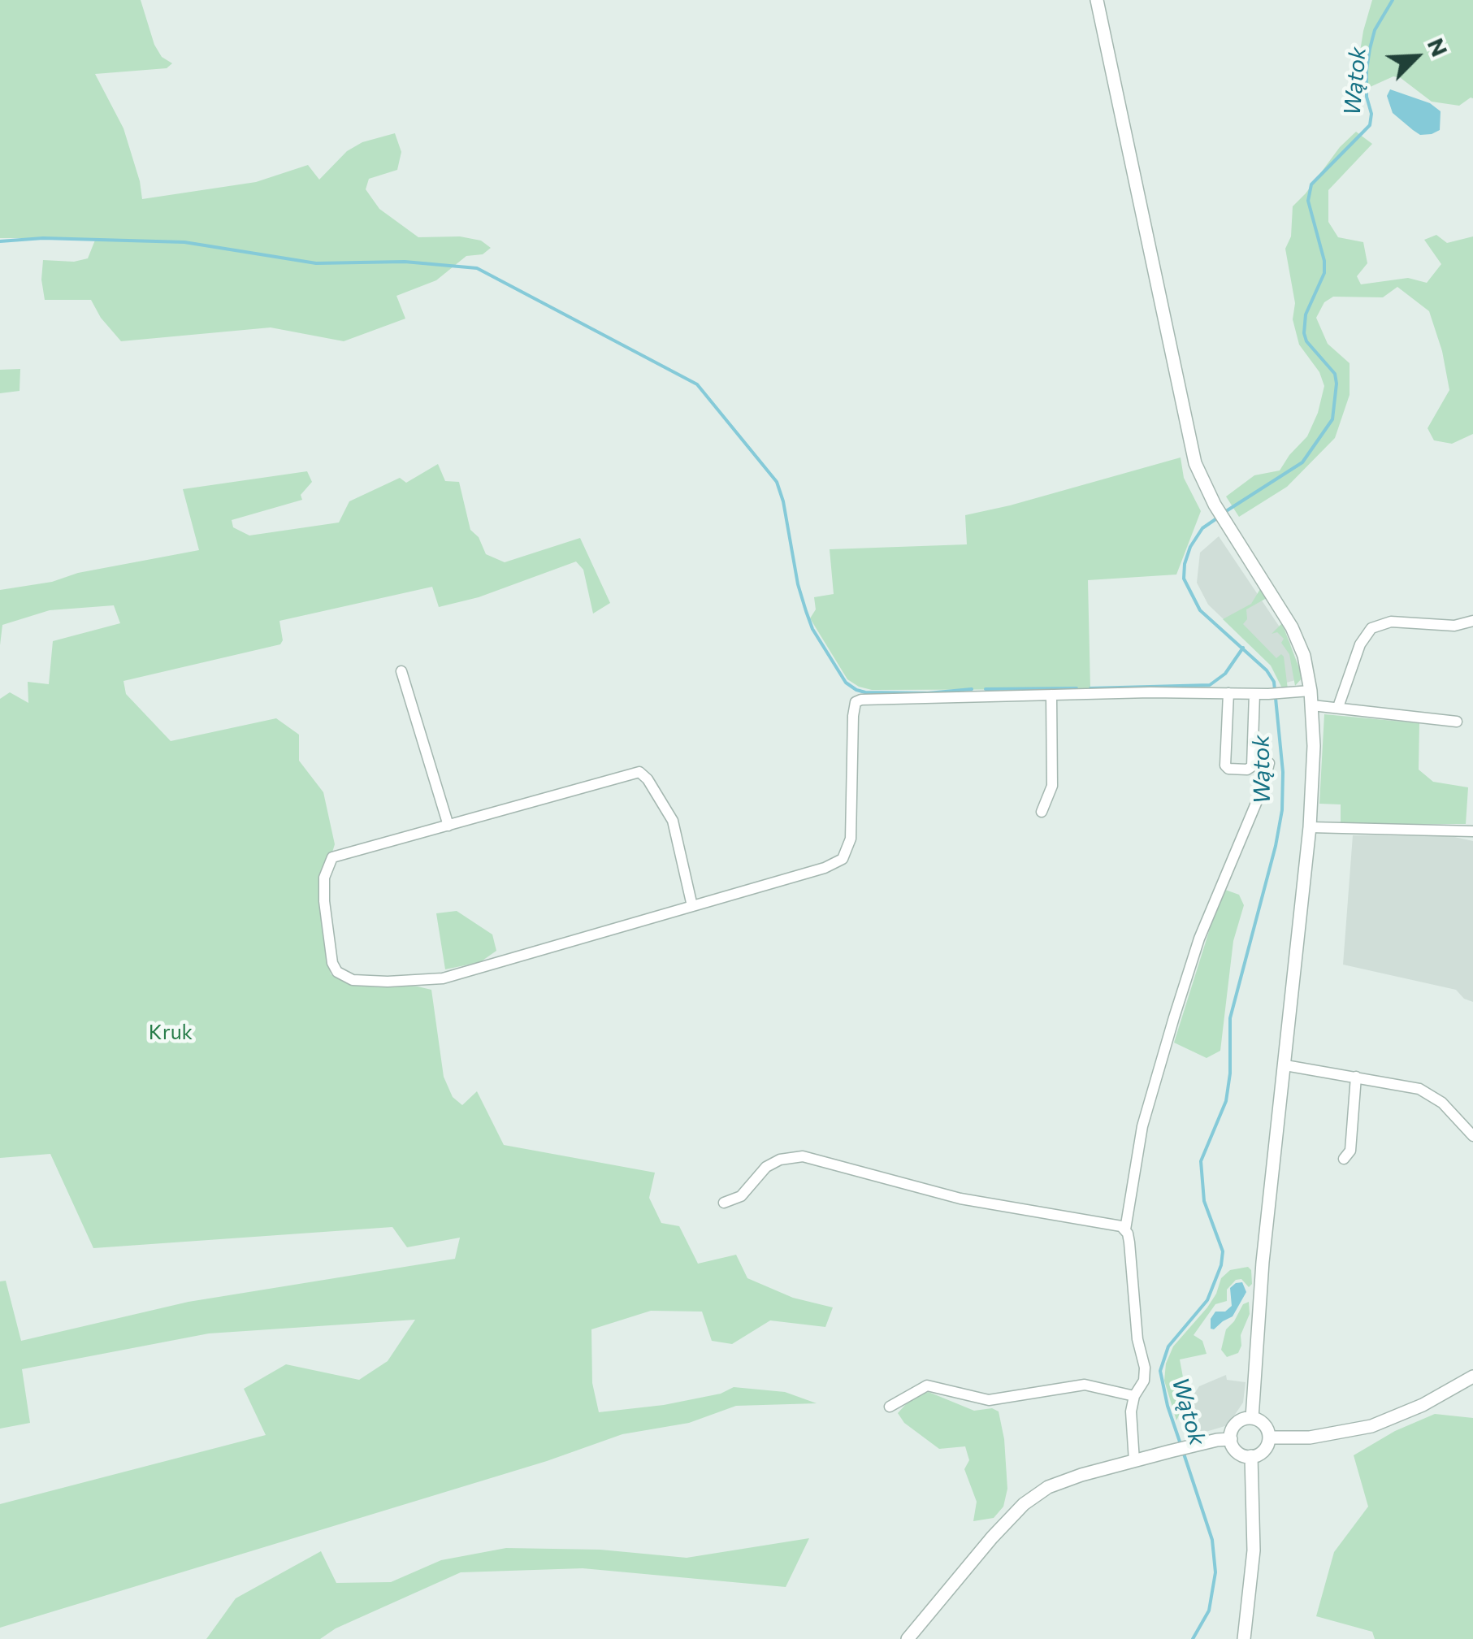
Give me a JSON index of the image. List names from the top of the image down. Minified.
{"water":["Wątok"],"parks":["Kruk"],"north":"top right"}
